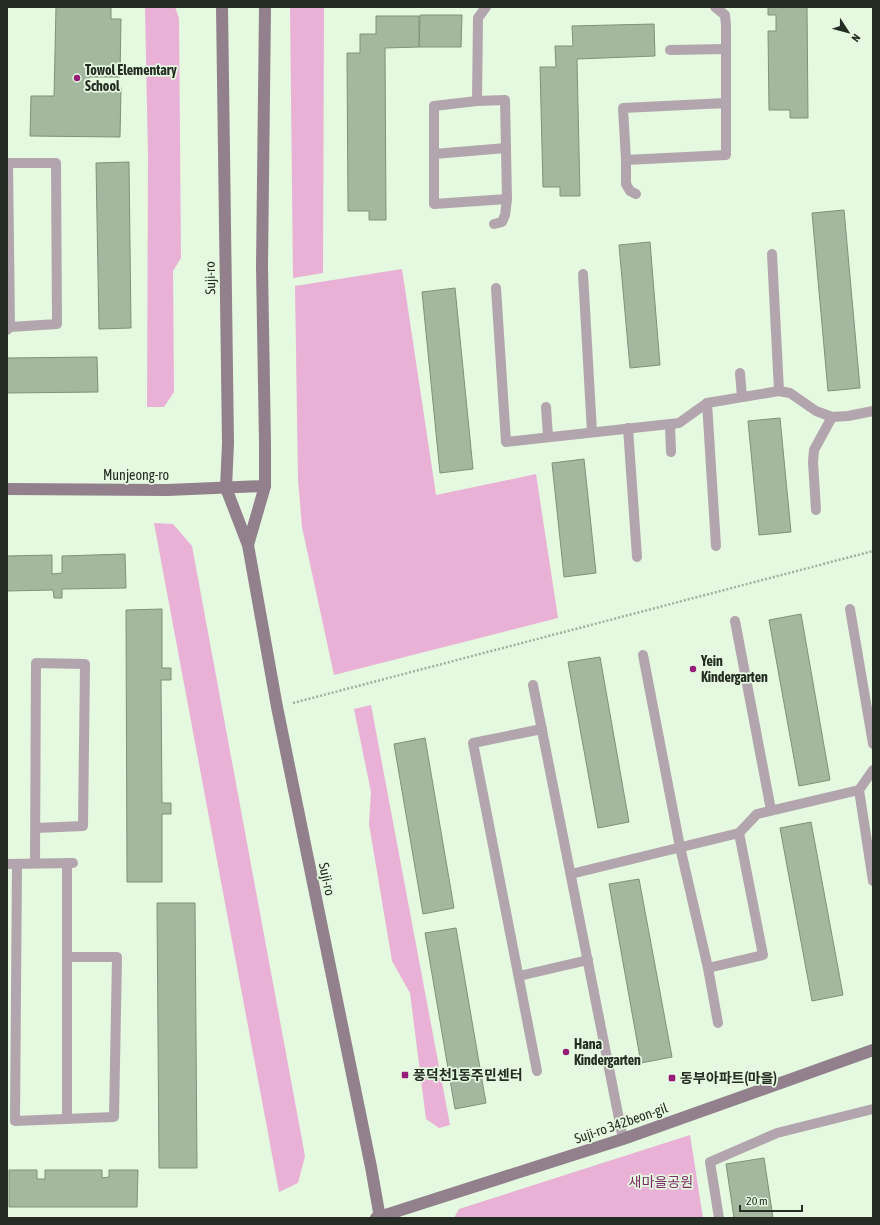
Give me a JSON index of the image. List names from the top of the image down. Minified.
{"streets":{"main road":["Suji-ro","Munjeong-ro","Suji-ro 342beon-gil"]},"crossings":[["Suji-ro","Munjeong-ro"],["Suji-ro","Suji-ro 342beon-gil"]],"parks":["새마을공원"],"places":{"other":["Towol Elementary School","Yein Kindergarten","Hana Kindergarten"],"transit":["풍덕천1동주민센터","동부아파트(마을)"]},"scale_bar":"20 m","north":"bottom right"}
